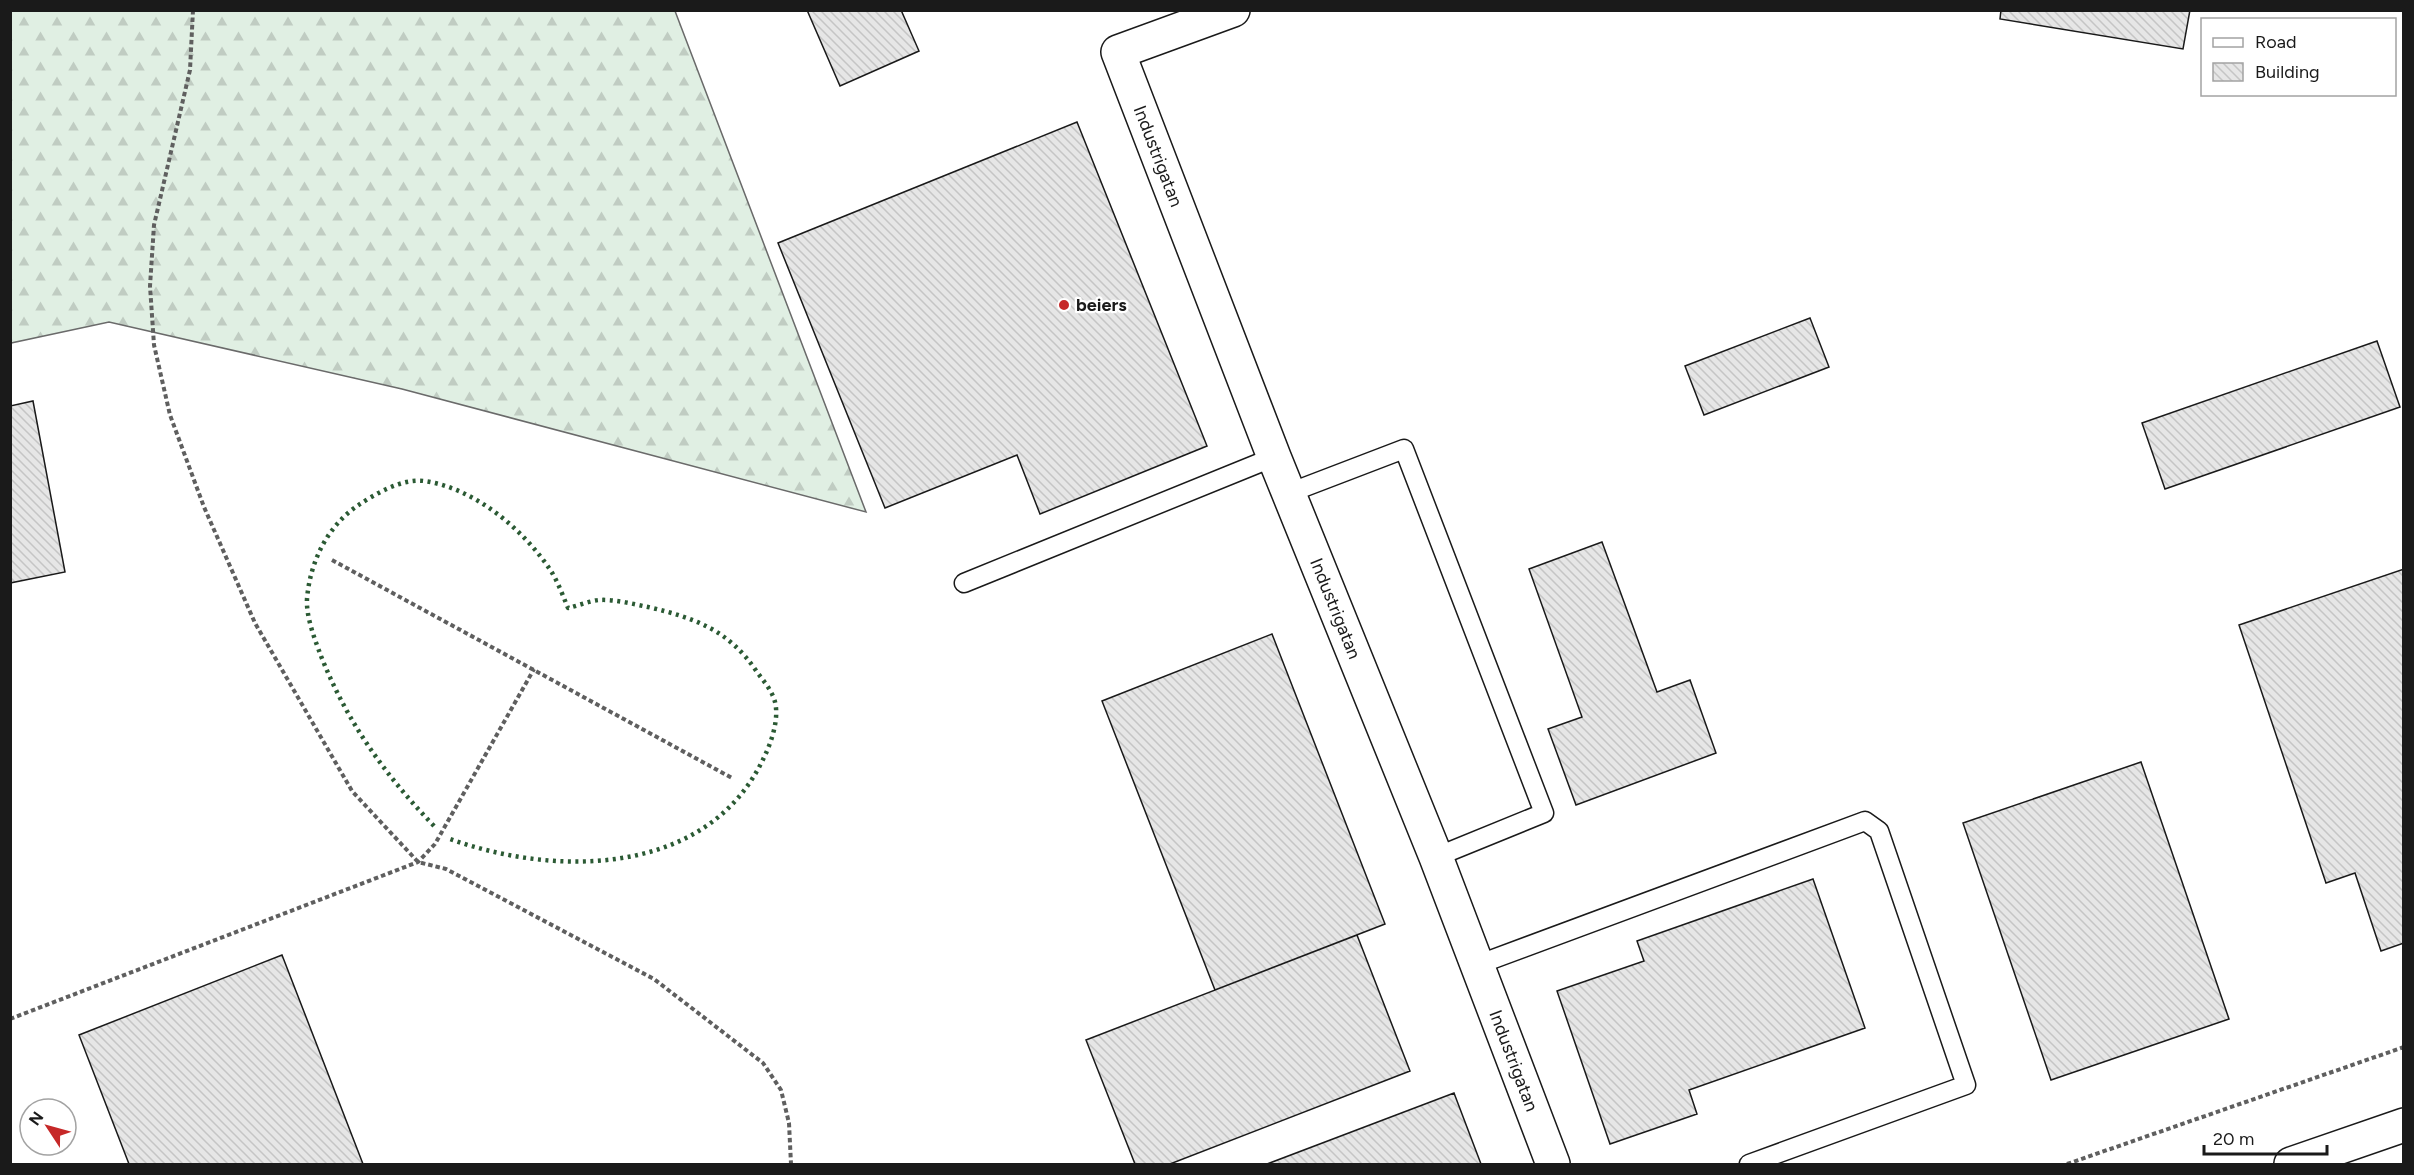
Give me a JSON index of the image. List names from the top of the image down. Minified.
{"streets":{"street":["Industrigatan"]},"places":["beiers"],"legend":["Road","Building"],"scale_bar":"20 m","north":"top left"}
